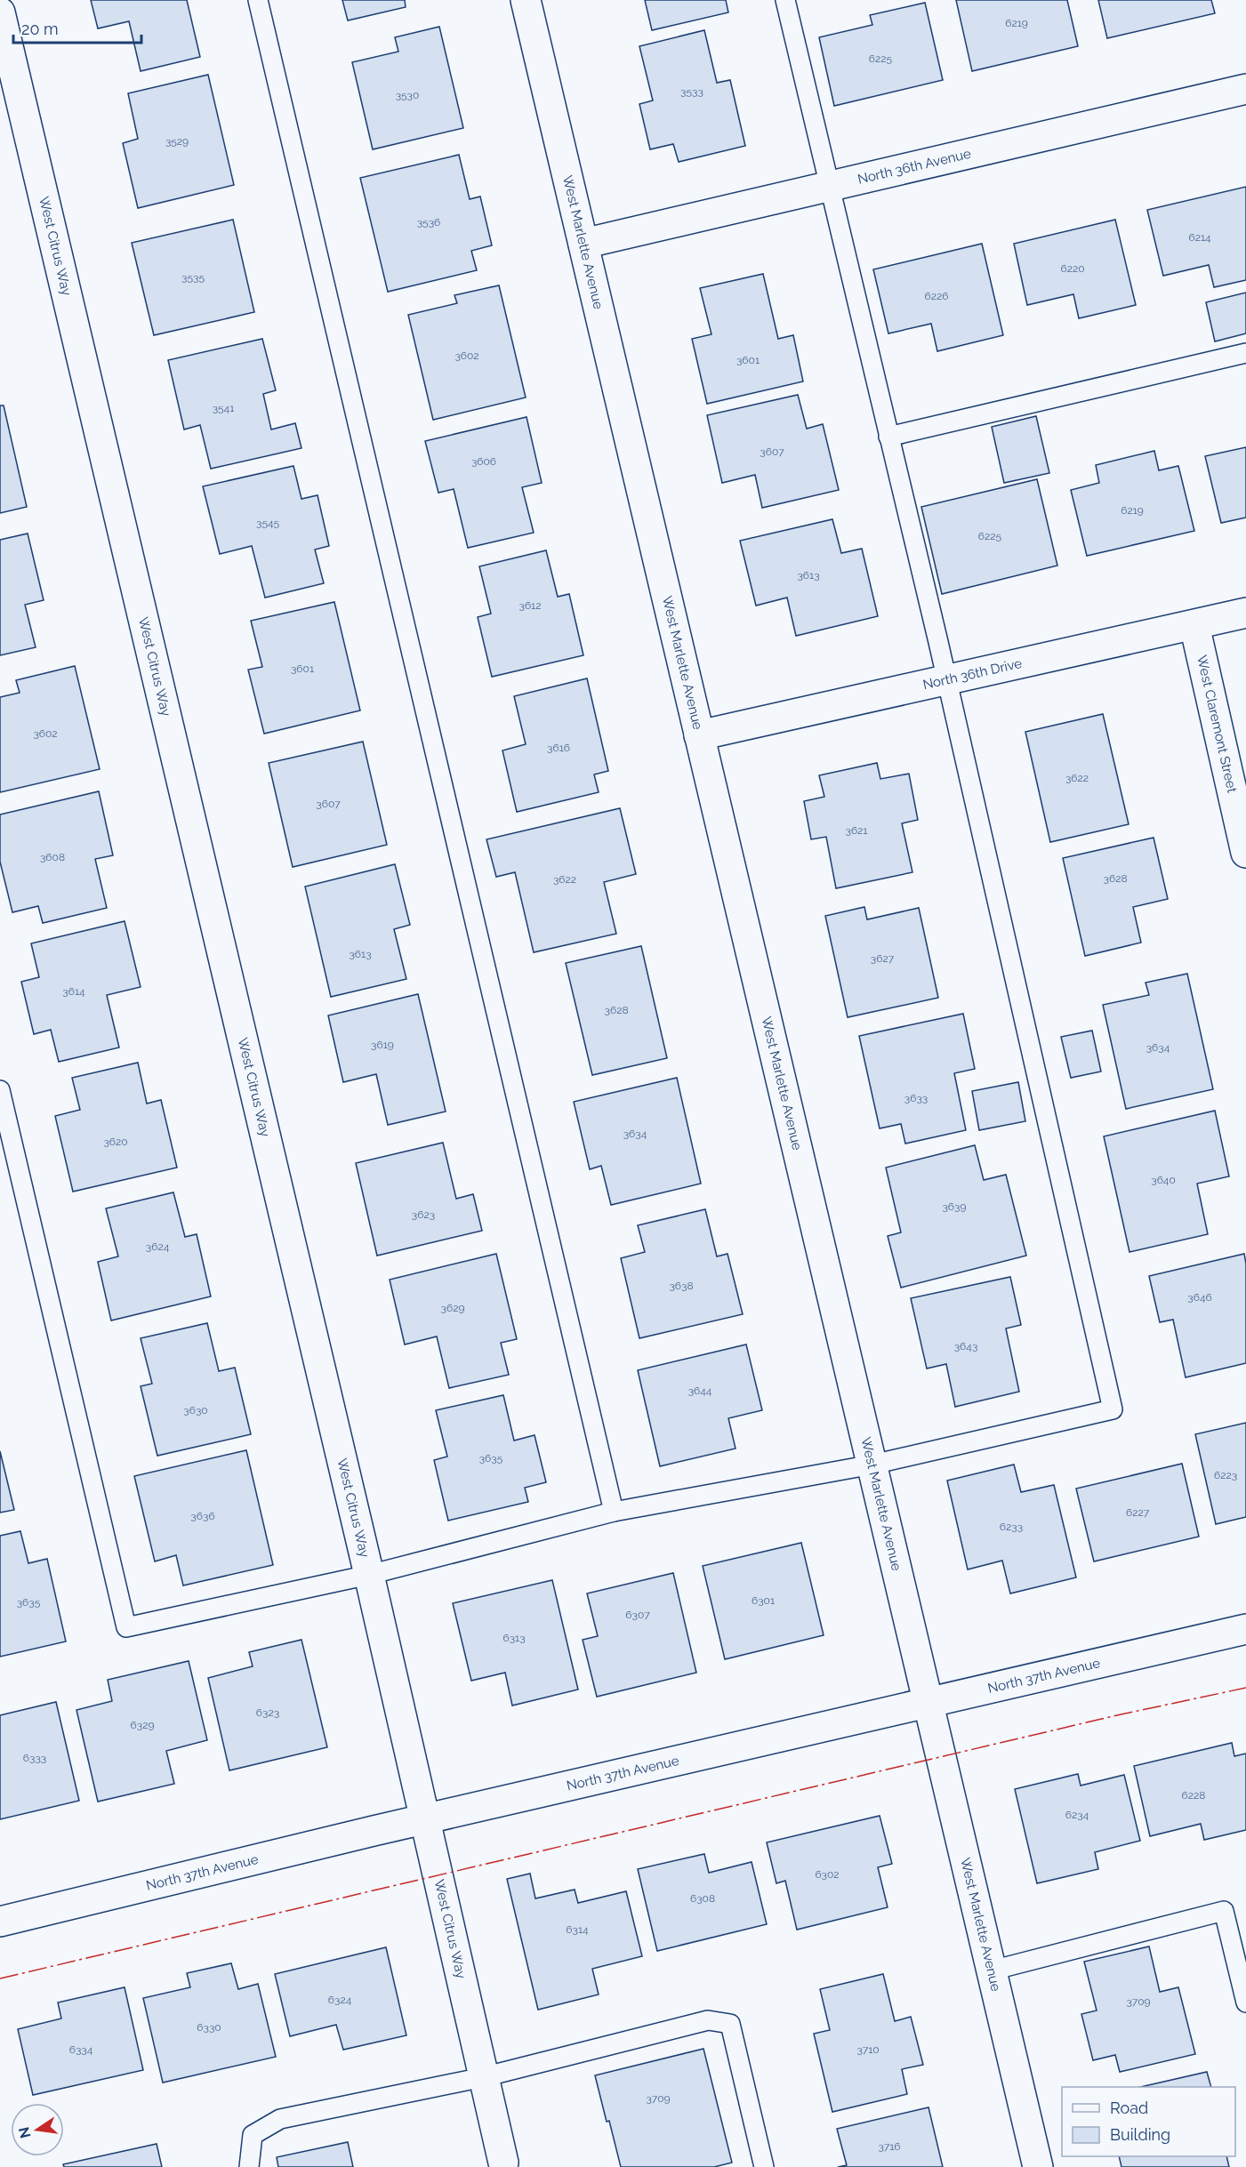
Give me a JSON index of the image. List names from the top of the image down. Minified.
{"streets":{"street":["North 36th Avenue","West Marlette Avenue","West Citrus Way","North 36th Drive","West Claremont Street","North 37th Avenue"]},"crossings":[["North 36th Avenue","West Marlette Avenue"],["West Marlette Avenue","North 36th Drive"],["West Marlette Avenue","North 37th Avenue"],["West Citrus Way","North 37th Avenue"],["North 36th Drive","West Claremont Street"]],"house_numbers":["6219","6225","3533","3530","3529","3536","6214","6220","3535","6226","3602","3601","3541","3607","3606","6219","3545","6225","3613","3612","3601","3602","3616","3622","3607","3621","3608","3628","3622","3613","3627","3614","3628","3619","3634","3633","3634","3620","3640","3639","3623","3624","3638","3646","3629","3643","3644","3630","3635","6223","6227","3636","6233","6301","3635","6307","6313","6323","6329","6333","6228","6234","6302","6308","6314","6324","3709","6330","6334","3710","3709","3716"],"legend":["Road","Building"],"scale_bar":"20 m","north":"left"}
